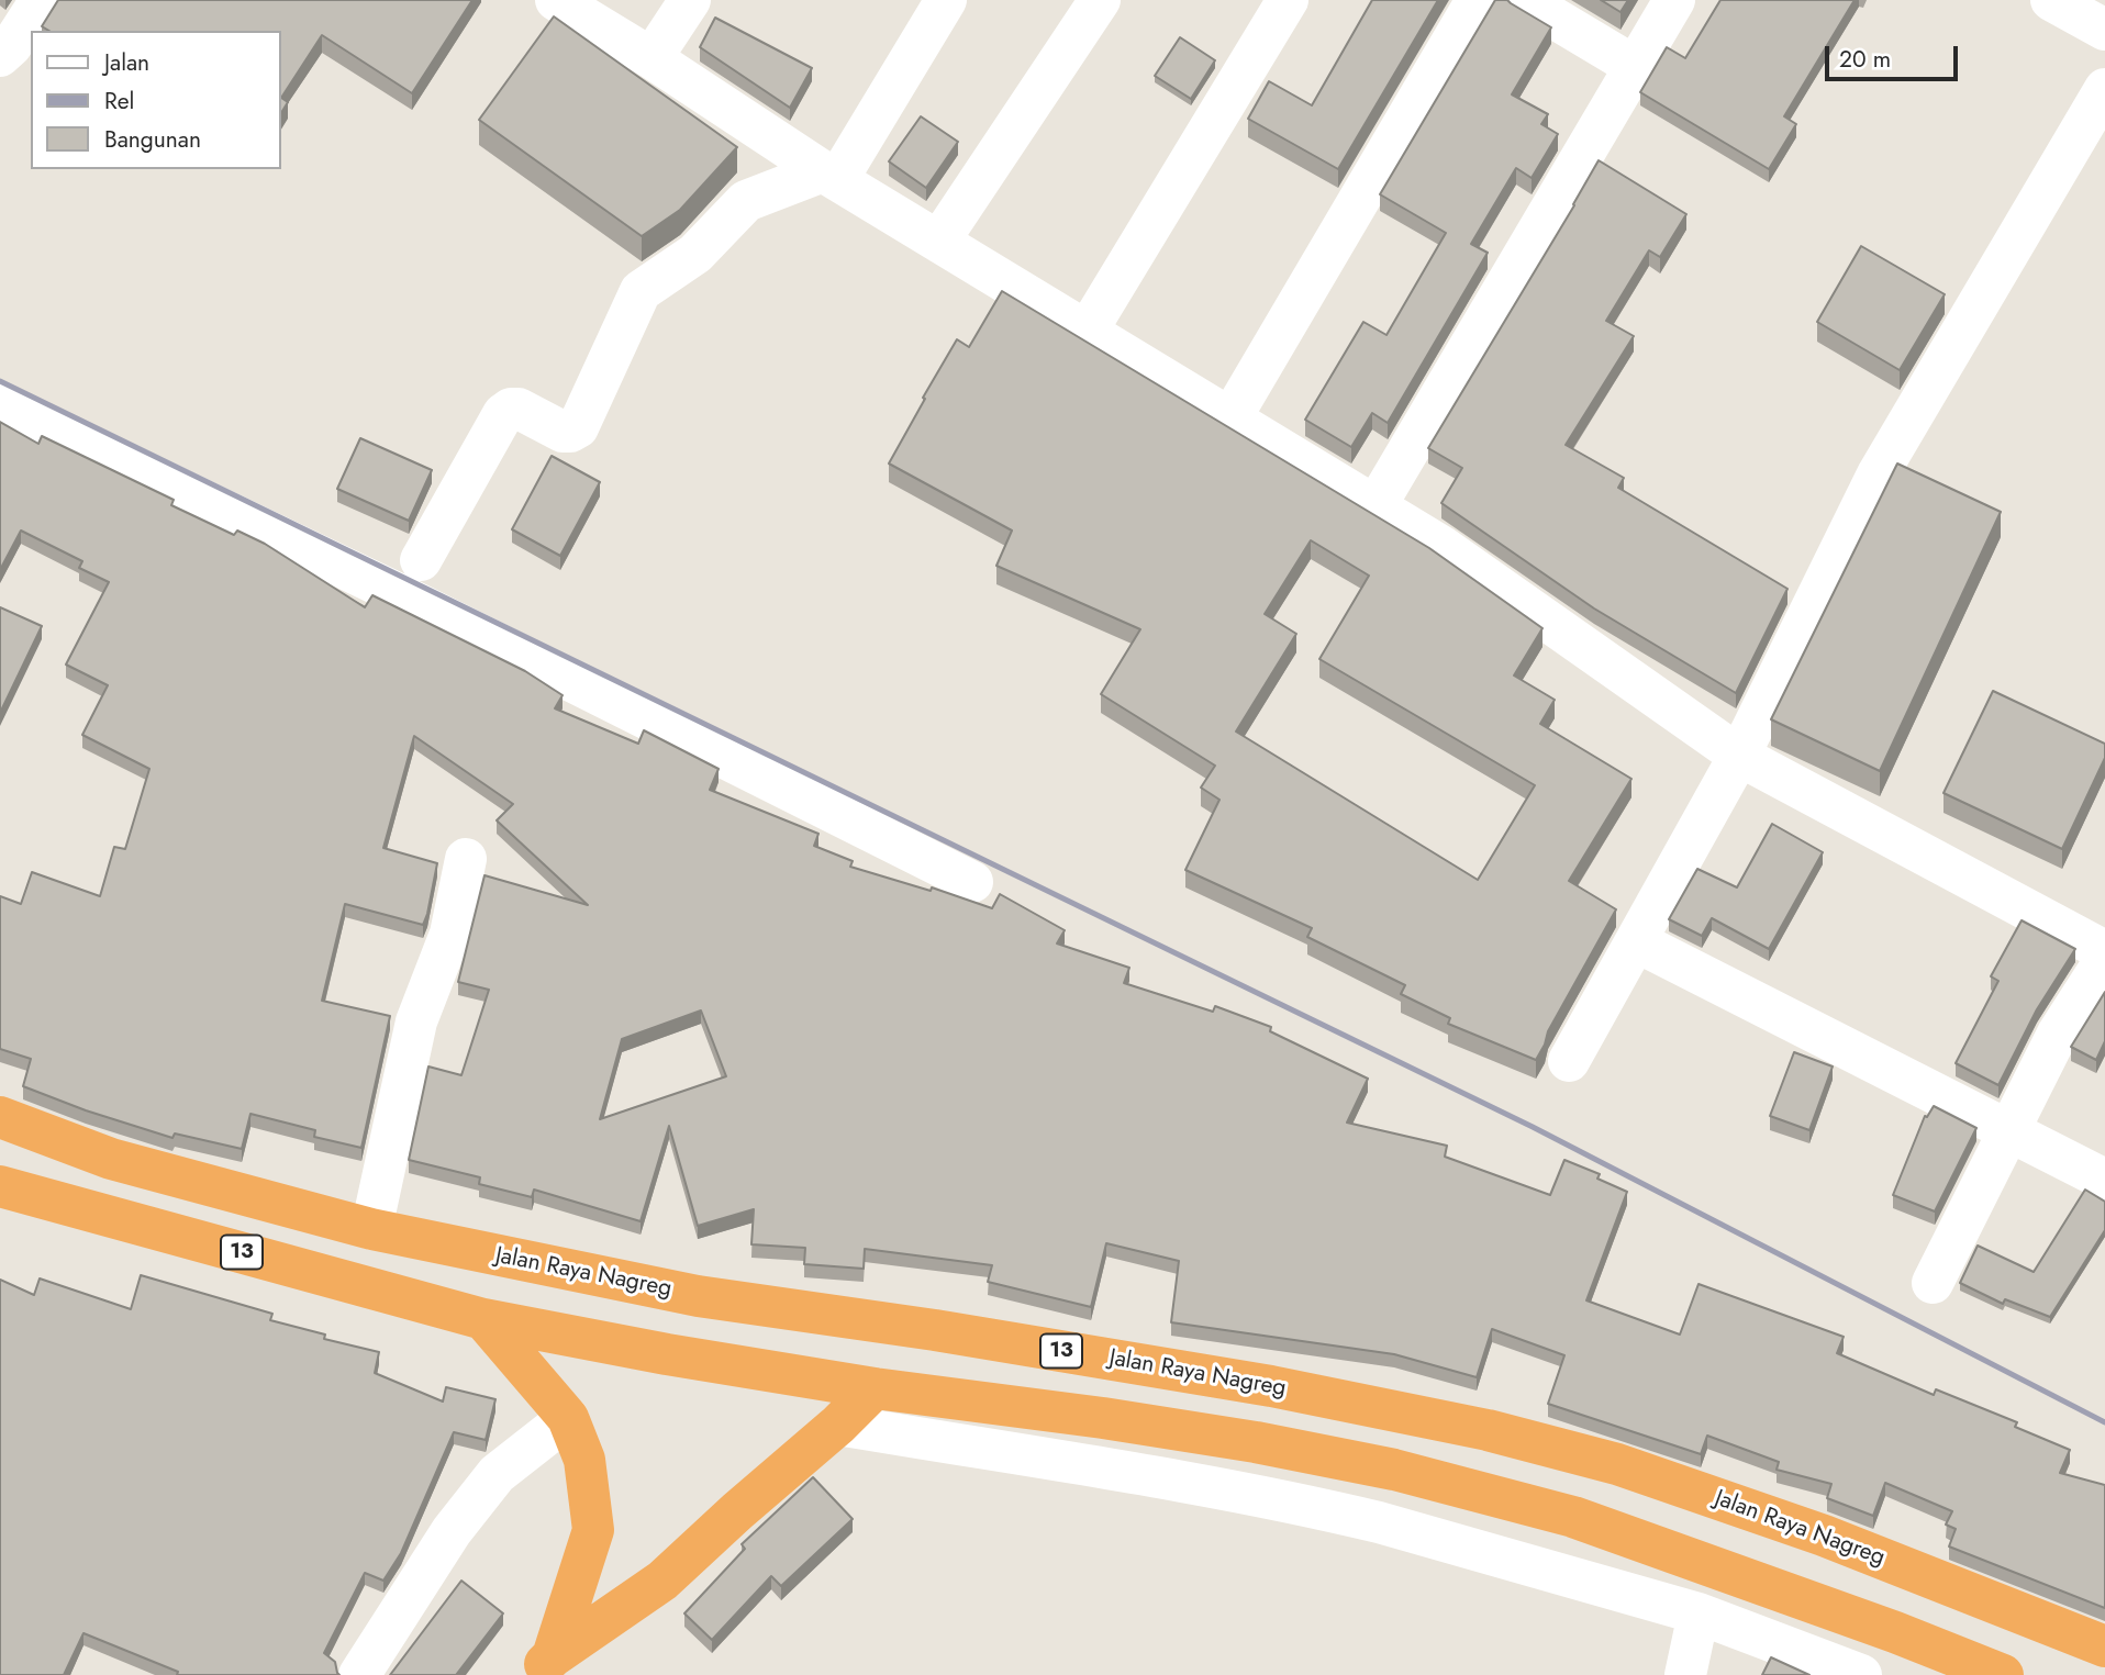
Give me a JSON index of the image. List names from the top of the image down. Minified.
{"streets":{"highway":["13","Jalan Raya Nagreg"]},"legend":["Jalan","Rel","Bangunan"],"scale_bar":"20 m"}
